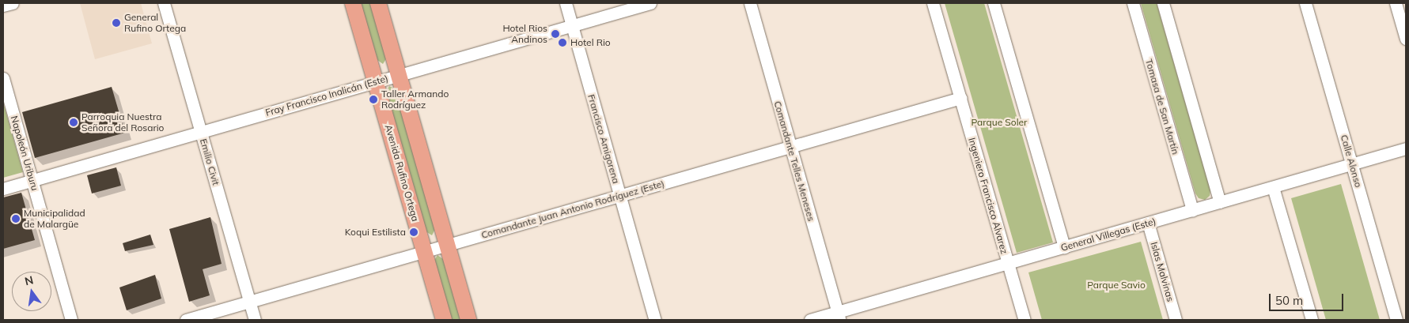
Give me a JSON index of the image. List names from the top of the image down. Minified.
{"streets":{"main road":["Avenida Rufino Ortega"],"street":["Fray Francisco Inalicán (Este)","Tomasa de San Martín","Francisco Amigorena","Napoleón Uriburu","Comandante Telles Meneses","Calle Alonso","Emilio Civit","Ingeniero Francisco Alvarez","Comandante Juan Antonio Rodríguez (Este)","General Villegas (Este)","Islas Malvinas"]},"crossings":[["Fray Francisco Inalicán (Este)","Francisco Amigorena"],["Fray Francisco Inalicán (Este)","Napoleón Uriburu"],["Fray Francisco Inalicán (Este)","Emilio Civit"],["Fray Francisco Inalicán (Este)","Avenida Rufino Ortega"],["Tomasa de San Martín","General Villegas (Este)"],["Francisco Amigorena","Comandante Juan Antonio Rodríguez (Este)"],["Comandante Telles Meneses","Comandante Juan Antonio Rodríguez (Este)"],["Comandante Telles Meneses","General Villegas (Este)"],["Calle Alonso","General Villegas (Este)"],["Emilio Civit","Comandante Juan Antonio Rodríguez (Este)"],["Avenida Rufino Ortega","Comandante Juan Antonio Rodríguez (Este)"],["Ingeniero Francisco Alvarez","Comandante Juan Antonio Rodríguez (Este)"],["Ingeniero Francisco Alvarez","General Villegas (Este)"],["General Villegas (Este)","Islas Malvinas"]],"parks":["Parque Soler","Parque Savio"],"places":["General Rufino Ortega","Hotel Rios Andinos","Hotel Rio","Taller Armando Rodríguez","Parroquia Nuestra Señora del Rosario","Municipalidad de Malargüe","Koqui Estilista"],"scale_bar":"50 m","north":"top"}
